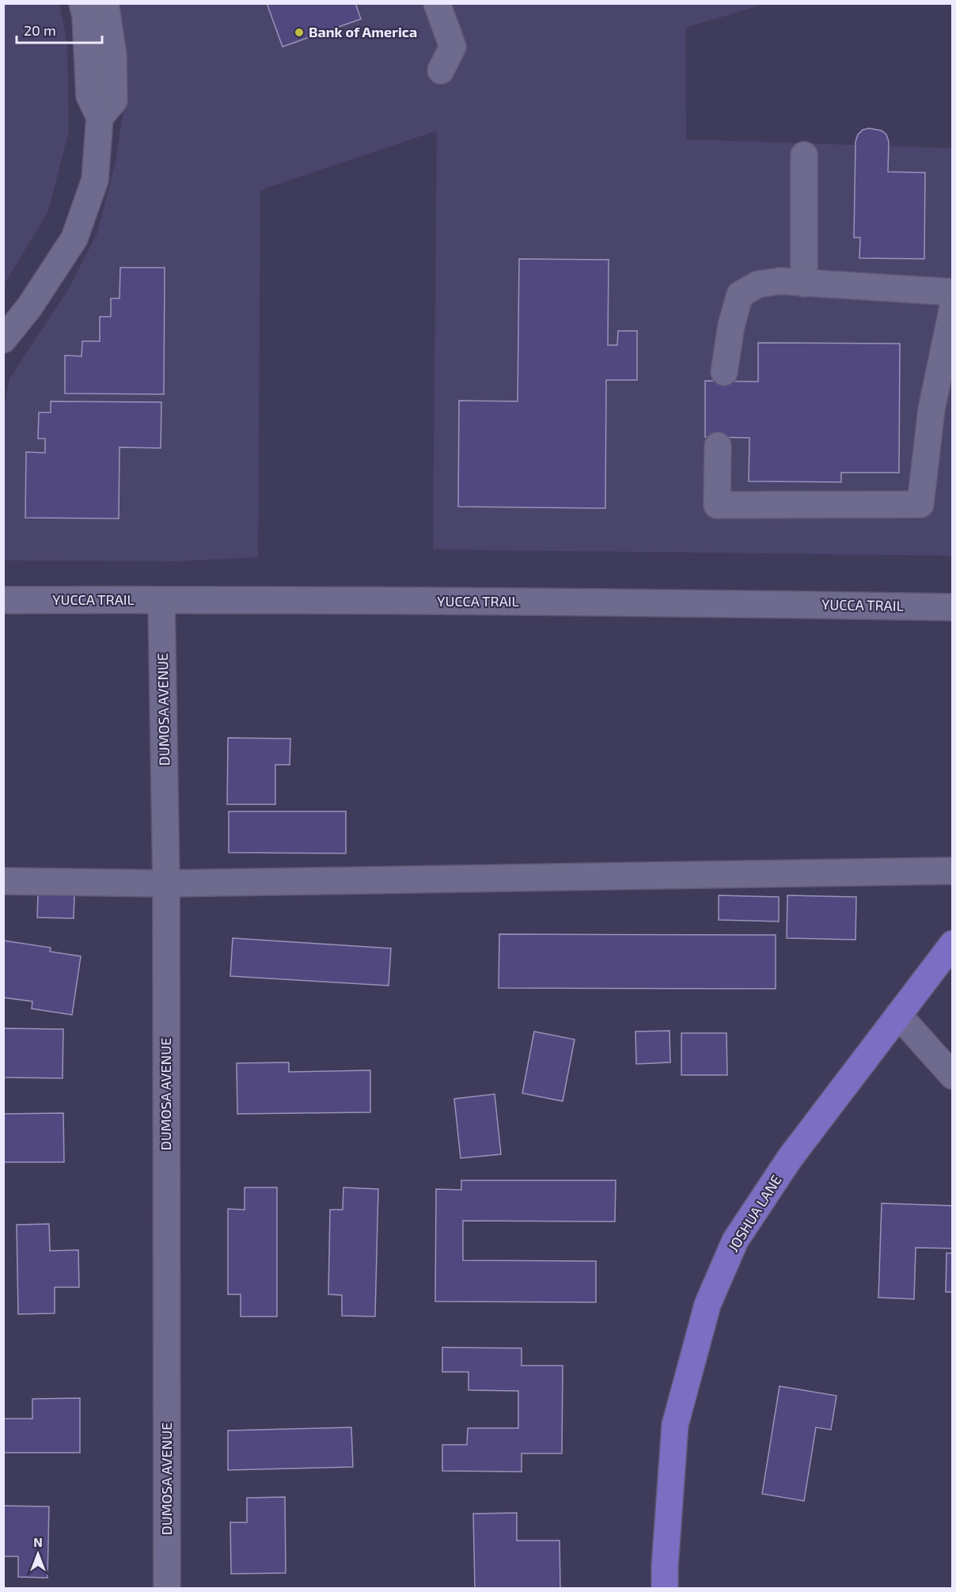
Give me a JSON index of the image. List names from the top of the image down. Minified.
{"streets":{"main road":["JOSHUA LANE"],"street":["YUCCA TRAIL","DUMOSA AVENUE"]},"crossings":[["YUCCA TRAIL","DUMOSA AVENUE"]],"places":["Bank of America"],"scale_bar":"20 m","north":"top"}
